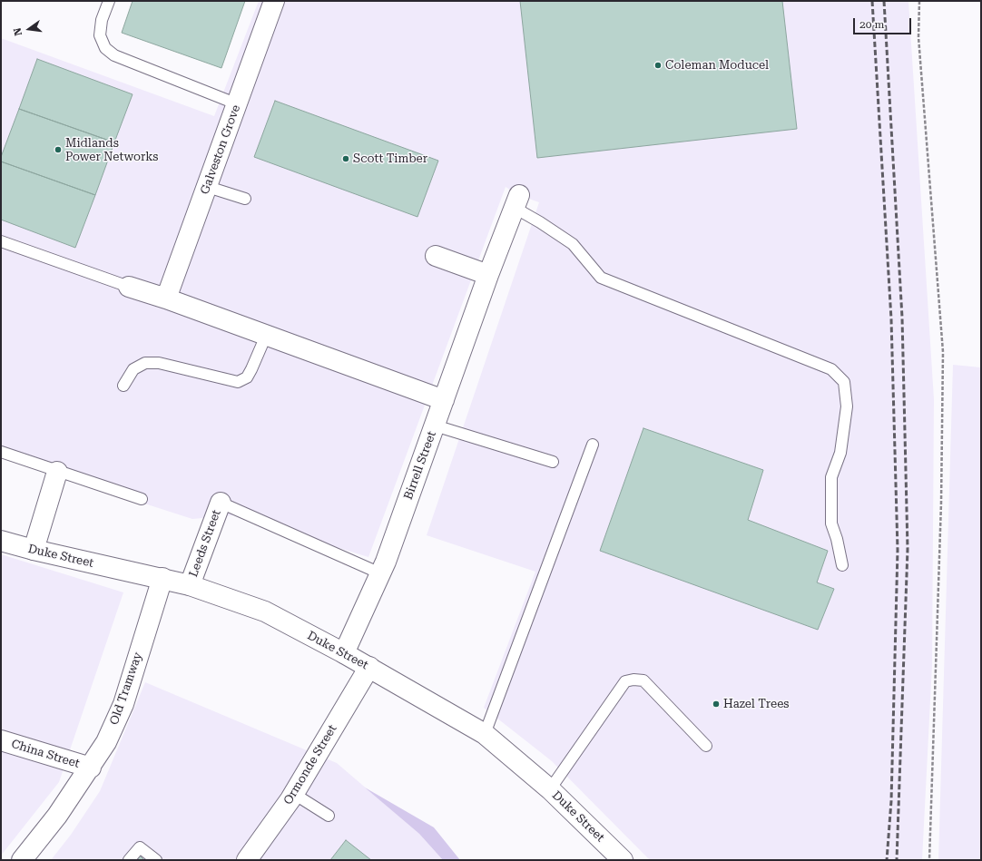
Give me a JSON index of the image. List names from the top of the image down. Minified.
{"streets":{"street":["Galveston Grove","Birrell Street","Leeds Street","Duke Street","Old Tramway","China Street","Ormonde Street"]},"crossings":[["Birrell Street","Duke Street"],["Leeds Street","Duke Street"],["Duke Street","Old Tramway"],["Duke Street","Ormonde Street"],["Old Tramway","China Street"]],"places":["Coleman Moducel","Midlands Power Networks","Scott Timber","Hazel Trees"],"scale_bar":"20 m","north":"left"}
